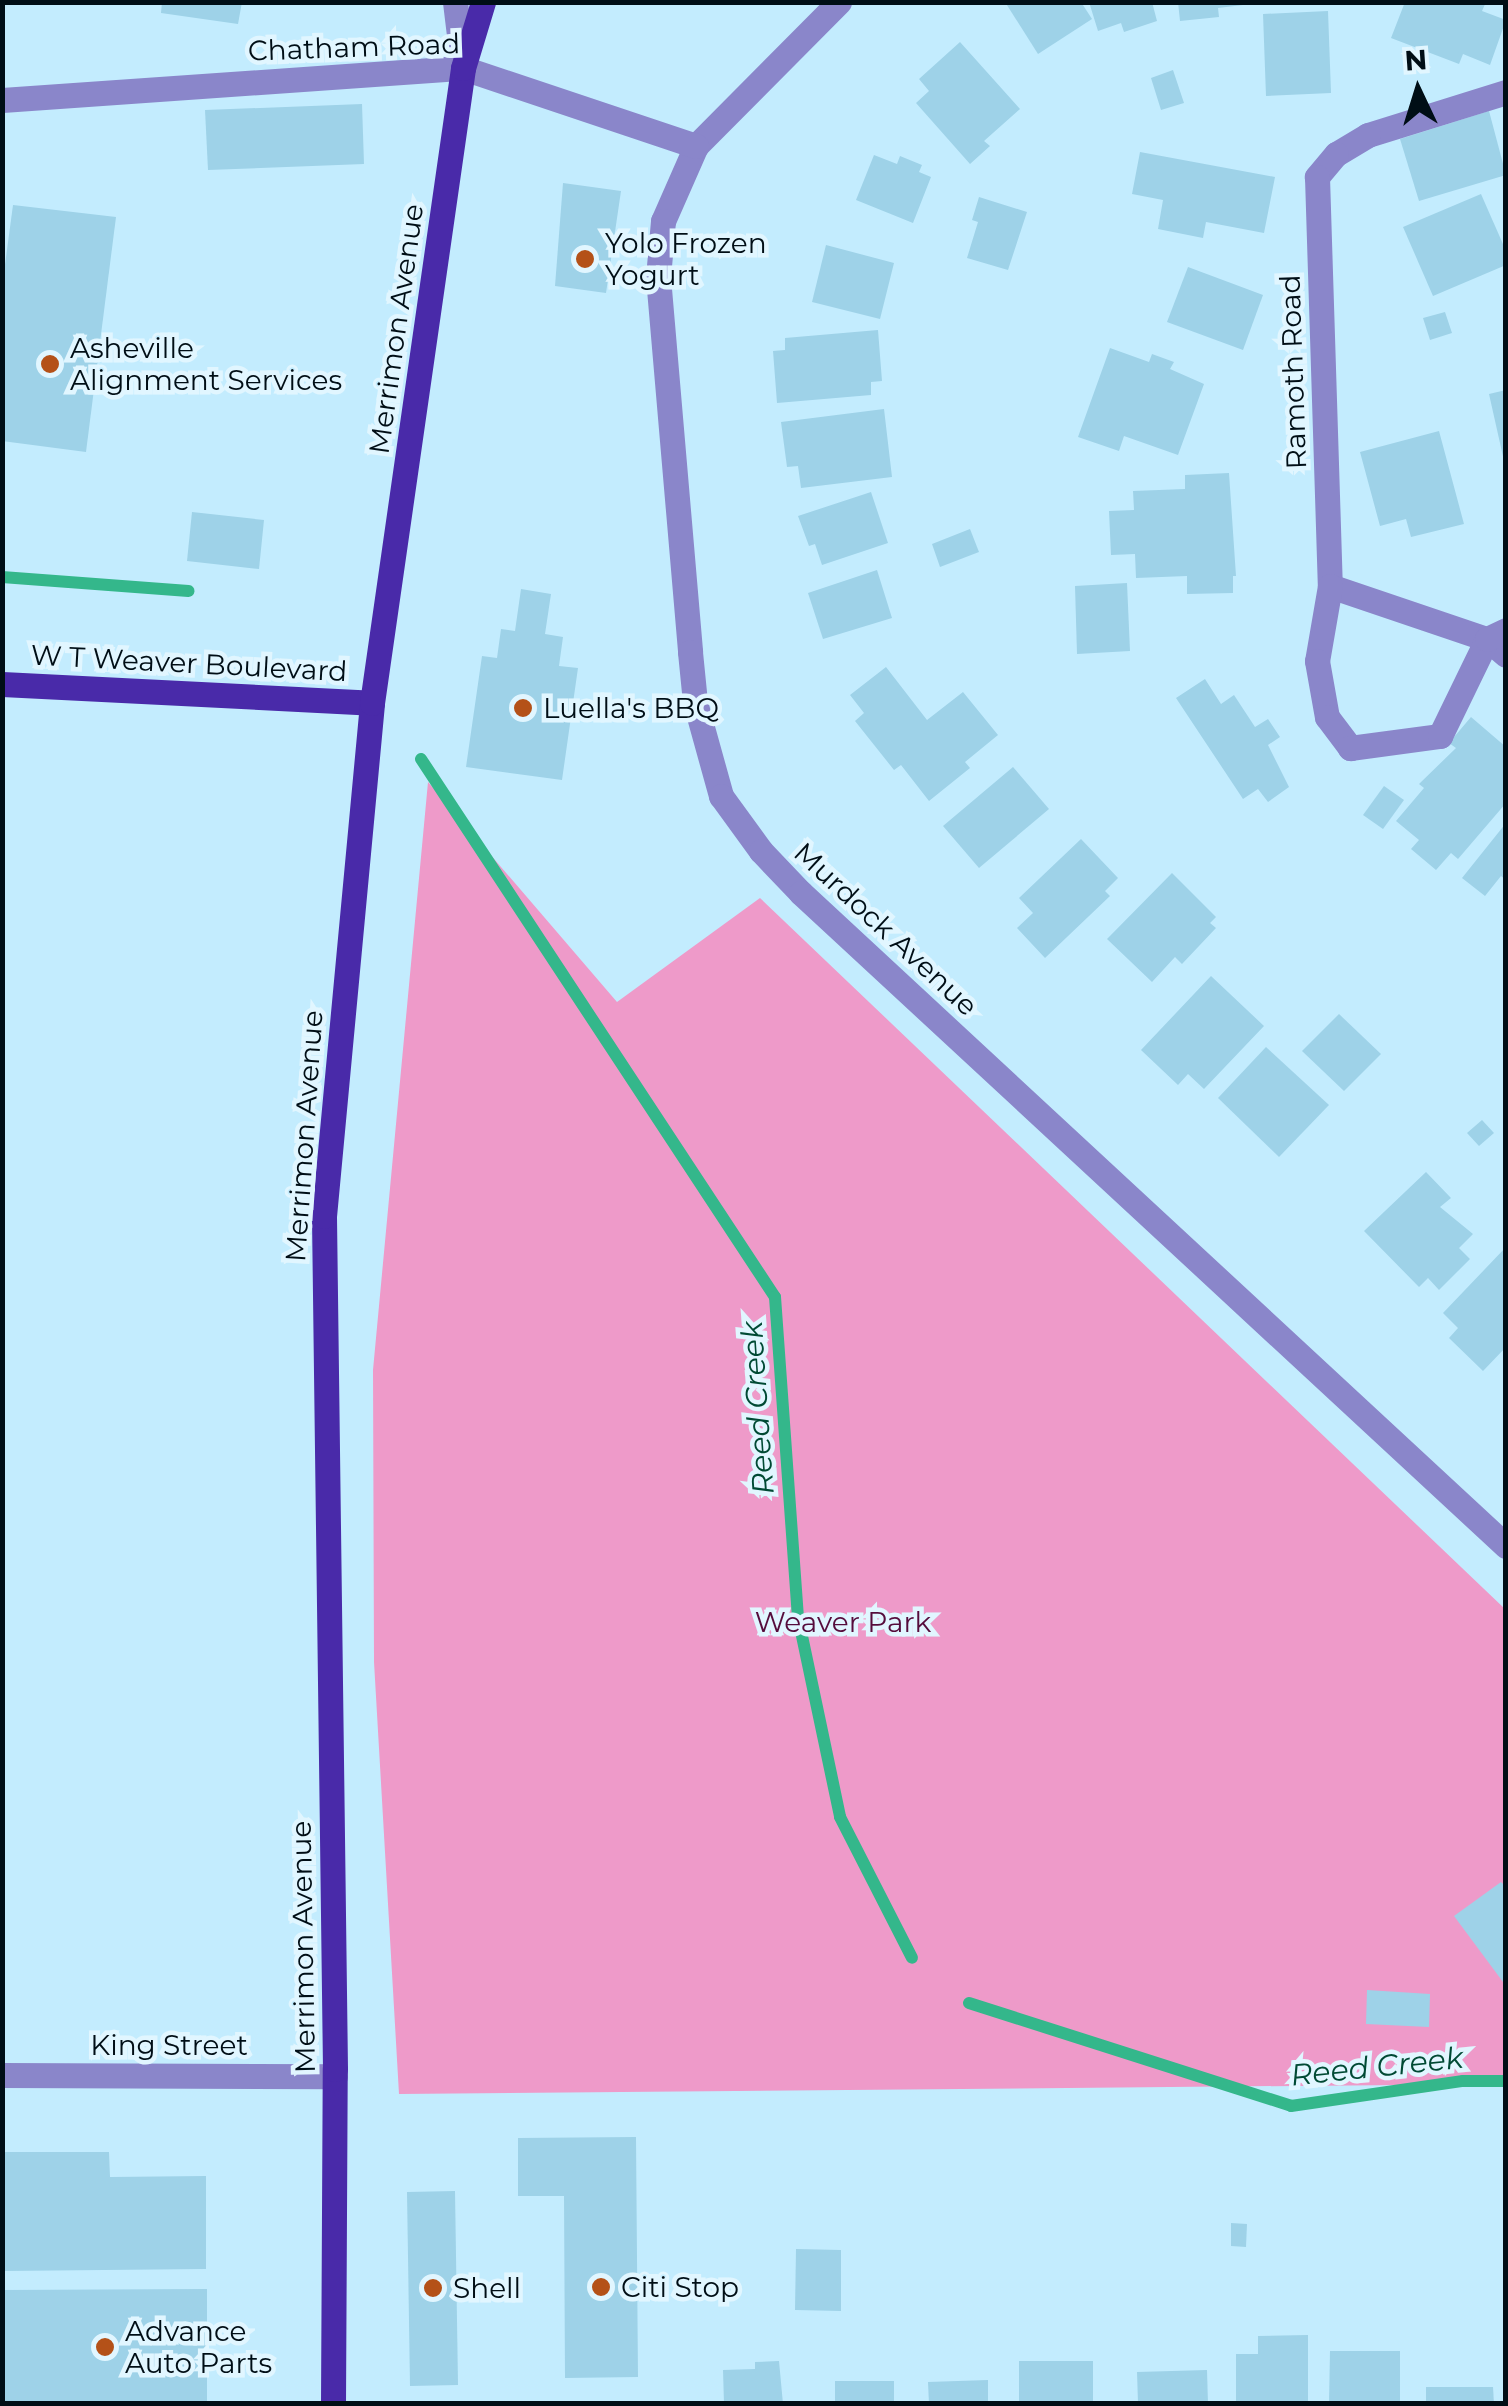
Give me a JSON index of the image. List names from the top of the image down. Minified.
{"streets":{"main road":["Merrimon Avenue","W T Weaver Boulevard"],"street":["Chatham Road","Ramoth Road","Murdock Avenue","King Street"]},"crossings":[["Chatham Road","Merrimon Avenue"],["Chatham Road","Murdock Avenue"],["Merrimon Avenue","W T Weaver Boulevard"],["Merrimon Avenue","King Street"]],"water":["Reed Creek"],"parks":["Weaver Park"],"places":["Yolo Frozen Yogurt","Asheville Alignment Services","Luella's BBQ","Citi Stop","Shell","Advance Auto Parts"],"north":"top"}
